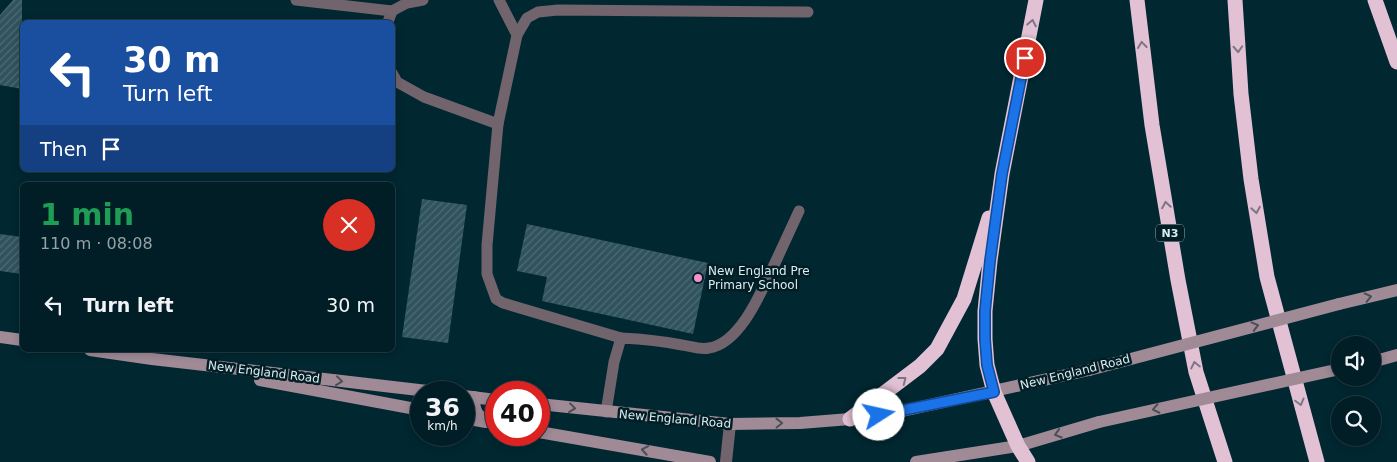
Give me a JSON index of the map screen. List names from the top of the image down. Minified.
{"streets":{"highway":["N3"],"street":["New England Road"]},"places":["New England Pre Primary School"],"page":{"turn":["30 m","Turn left"],"then":"Then","heading":["1 min","110 m · 08:08"],"list":[{"name":"Turn left","value":"30 m"}],"speed":"36 km/h","limit":"40"}}
